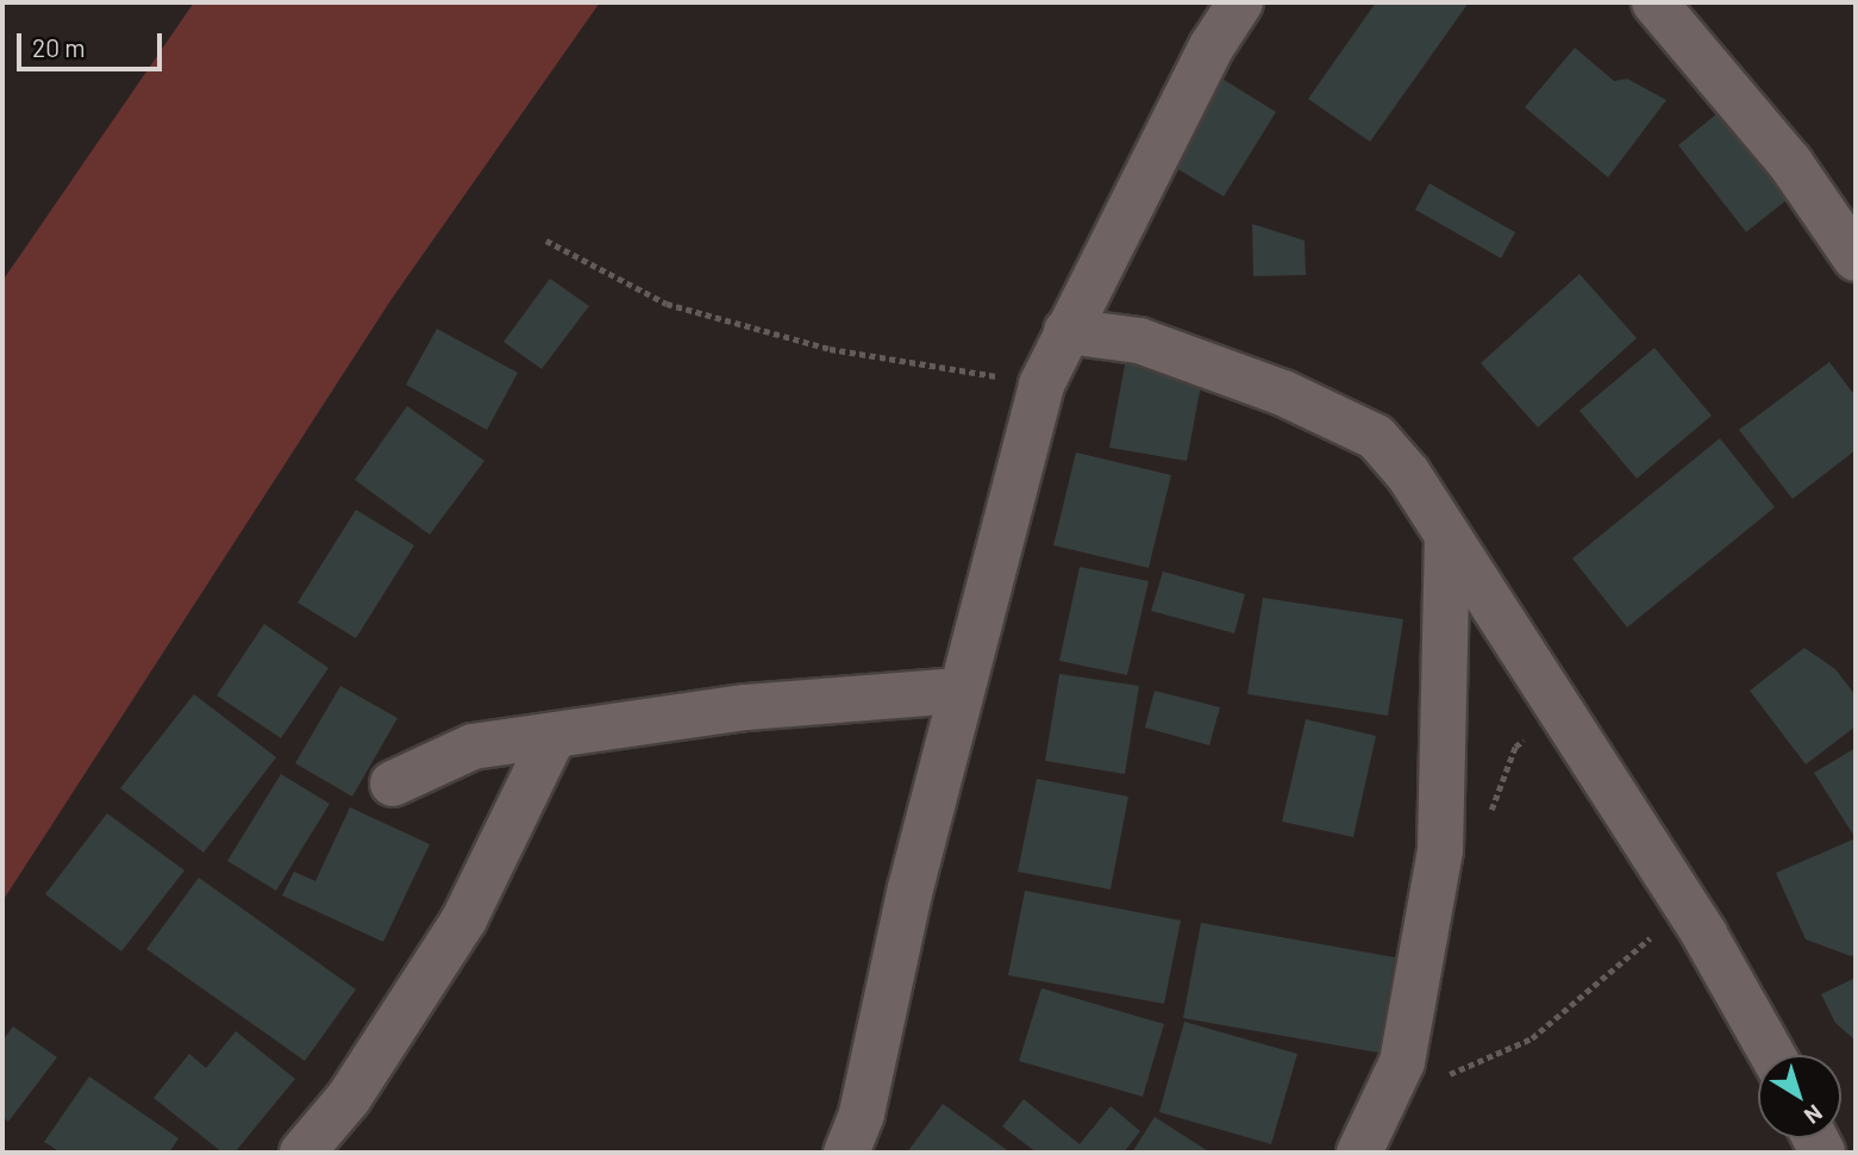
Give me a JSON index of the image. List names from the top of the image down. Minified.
{"scale_bar":"20 m","north":"bottom right"}
